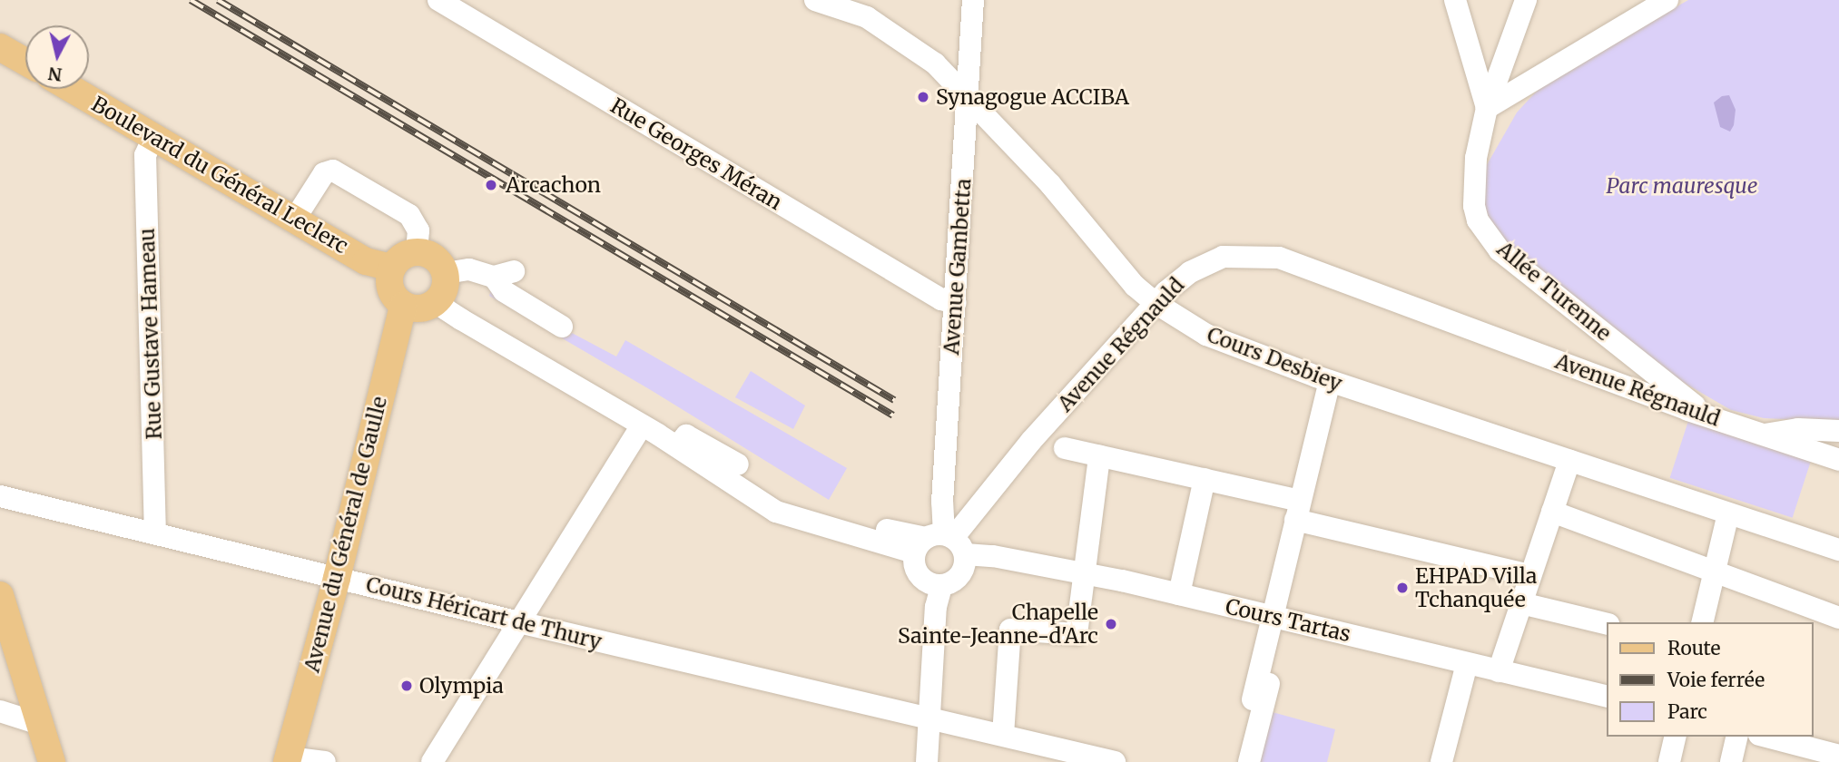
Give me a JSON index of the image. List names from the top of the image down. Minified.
{"streets":{"main road":["Boulevard du Général Leclerc","Avenue du Général de Gaulle"],"street":["Rue Georges Méran","Avenue Gambetta","Allée Turenne","Rue Gustave Hameau","Avenue Régnauld","Cours Desbiey","Cours Héricart de Thury","Cours Tartas"]},"crossings":[["Rue Georges Méran","Avenue Gambetta"],["Boulevard du Général Leclerc","Rue Gustave Hameau"],["Boulevard du Général Leclerc","Avenue du Général de Gaulle"],["Avenue Gambetta","Avenue Régnauld"],["Avenue Gambetta","Cours Desbiey"],["Avenue Gambetta","Cours Tartas"],["Allée Turenne","Avenue Régnauld"],["Rue Gustave Hameau","Cours Héricart de Thury"],["Avenue Régnauld","Cours Desbiey"],["Avenue Régnauld","Cours Tartas"],["Avenue du Général de Gaulle","Cours Héricart de Thury"]],"parks":["Parc mauresque"],"places":["Synagogue ACCIBA","Arcachon","EHPAD Villa Tchanquée","Chapelle Sainte-Jeanne-d'Arc","Olympia"],"legend":["Route","Voie ferrée","Parc"],"north":"bottom"}
